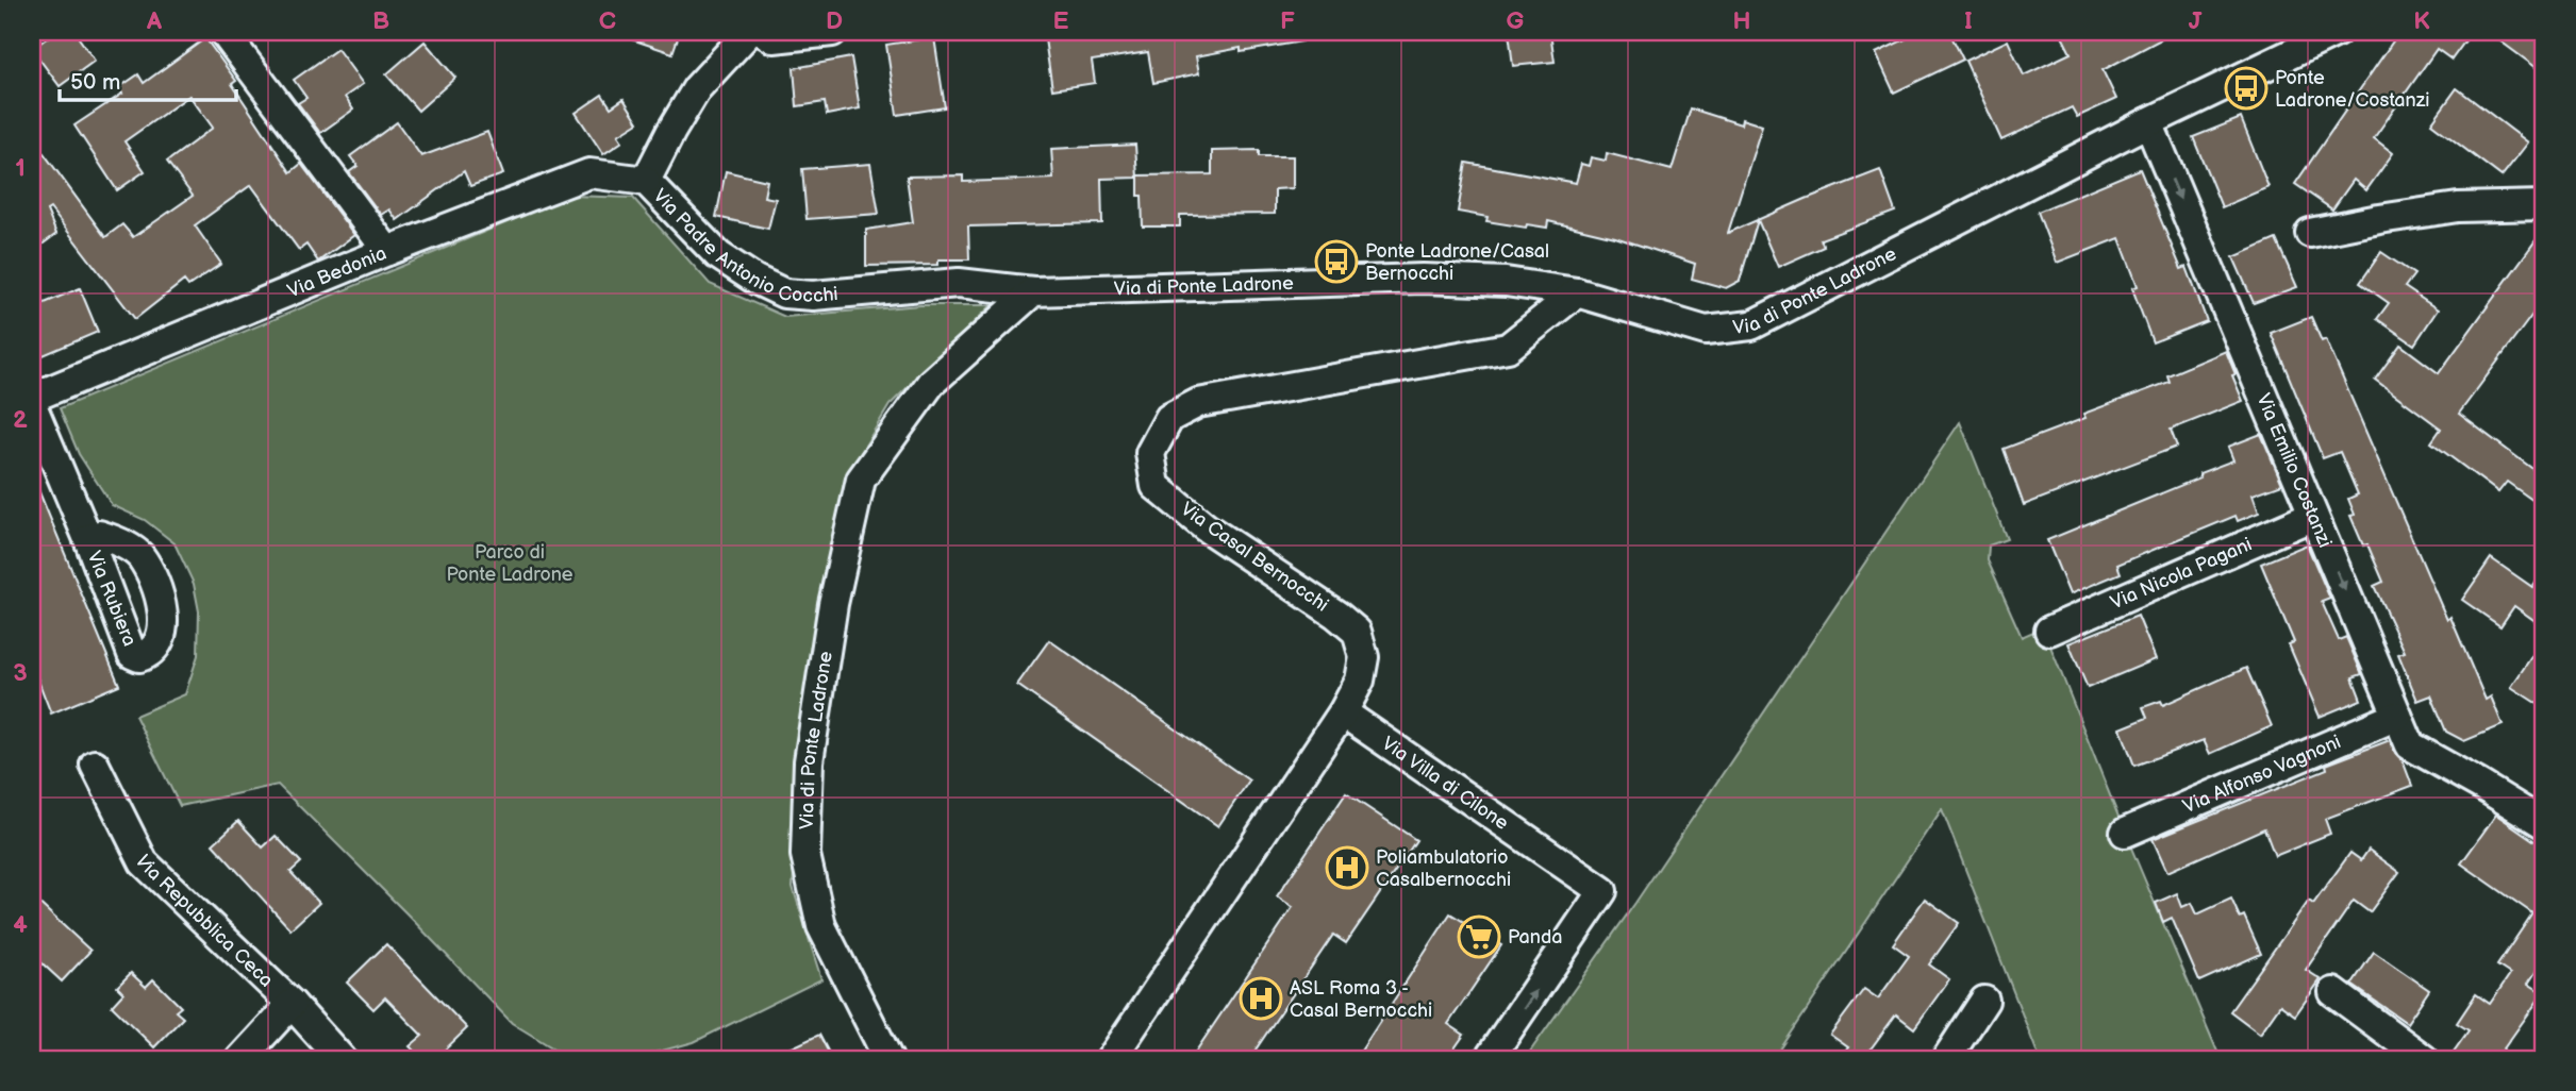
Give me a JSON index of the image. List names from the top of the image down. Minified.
{"streets":{"street":["Via Padre Antonio Cocchi","Via Bedonia","Via di Ponte Ladrone","Via Emilio Costanzi","Via Casal Bernocchi","Via Nicola Pagani","Via Rubiera","Via Alfonso Vagnoni","Via Villa di Cilone","Via Repubblica Ceca"]},"crossings":[["Via Padre Antonio Cocchi","Via Bedonia"],["Via Padre Antonio Cocchi","Via di Ponte Ladrone"],["Via di Ponte Ladrone","Via Emilio Costanzi"],["Via di Ponte Ladrone","Via Casal Bernocchi"],["Via Emilio Costanzi","Via Nicola Pagani"],["Via Emilio Costanzi","Via Alfonso Vagnoni"],["Via Casal Bernocchi","Via Villa di Cilone"]],"one_way":["Via Emilio Costanzi"],"parks":["Parco di Ponte Ladrone"],"places":{"bus stop":["Ponte Ladrone/Costanzi","Ponte Ladrone/Casal Bernocchi"],"hospital":["Poliambulatorio Casalbernocchi","ASL Roma 3 - Casal Bernocchi"],"supermarket":["Panda"]},"scale_bar":"50 m","grid":{"columns":["A","B","C","D","E","F","G","H","I","J","K"],"rows":["1","2","3","4"]}}
